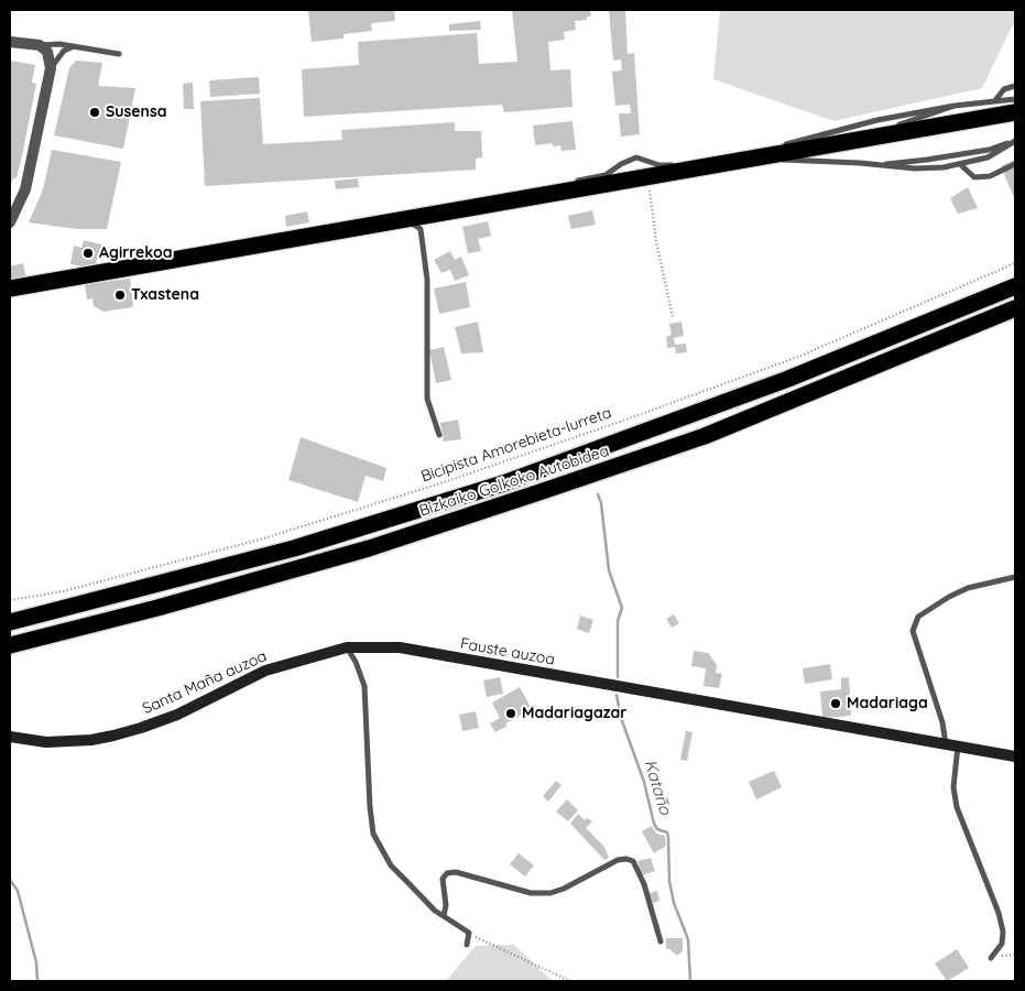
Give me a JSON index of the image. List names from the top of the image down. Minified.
{"streets":{"highway":["Bizkaiko Golkoko Autobidea"],"street":["Fauste auzoa","Santa Maña auzoa"],"path":["Bicipista Amorebieta-Iurreta"]},"crossings":[["Fauste auzoa","Santa Maña auzoa"]],"water":["Kataño"],"places":["Susensa","Agirrekoa","Txastena","Madariaga","Madariagazar"]}
